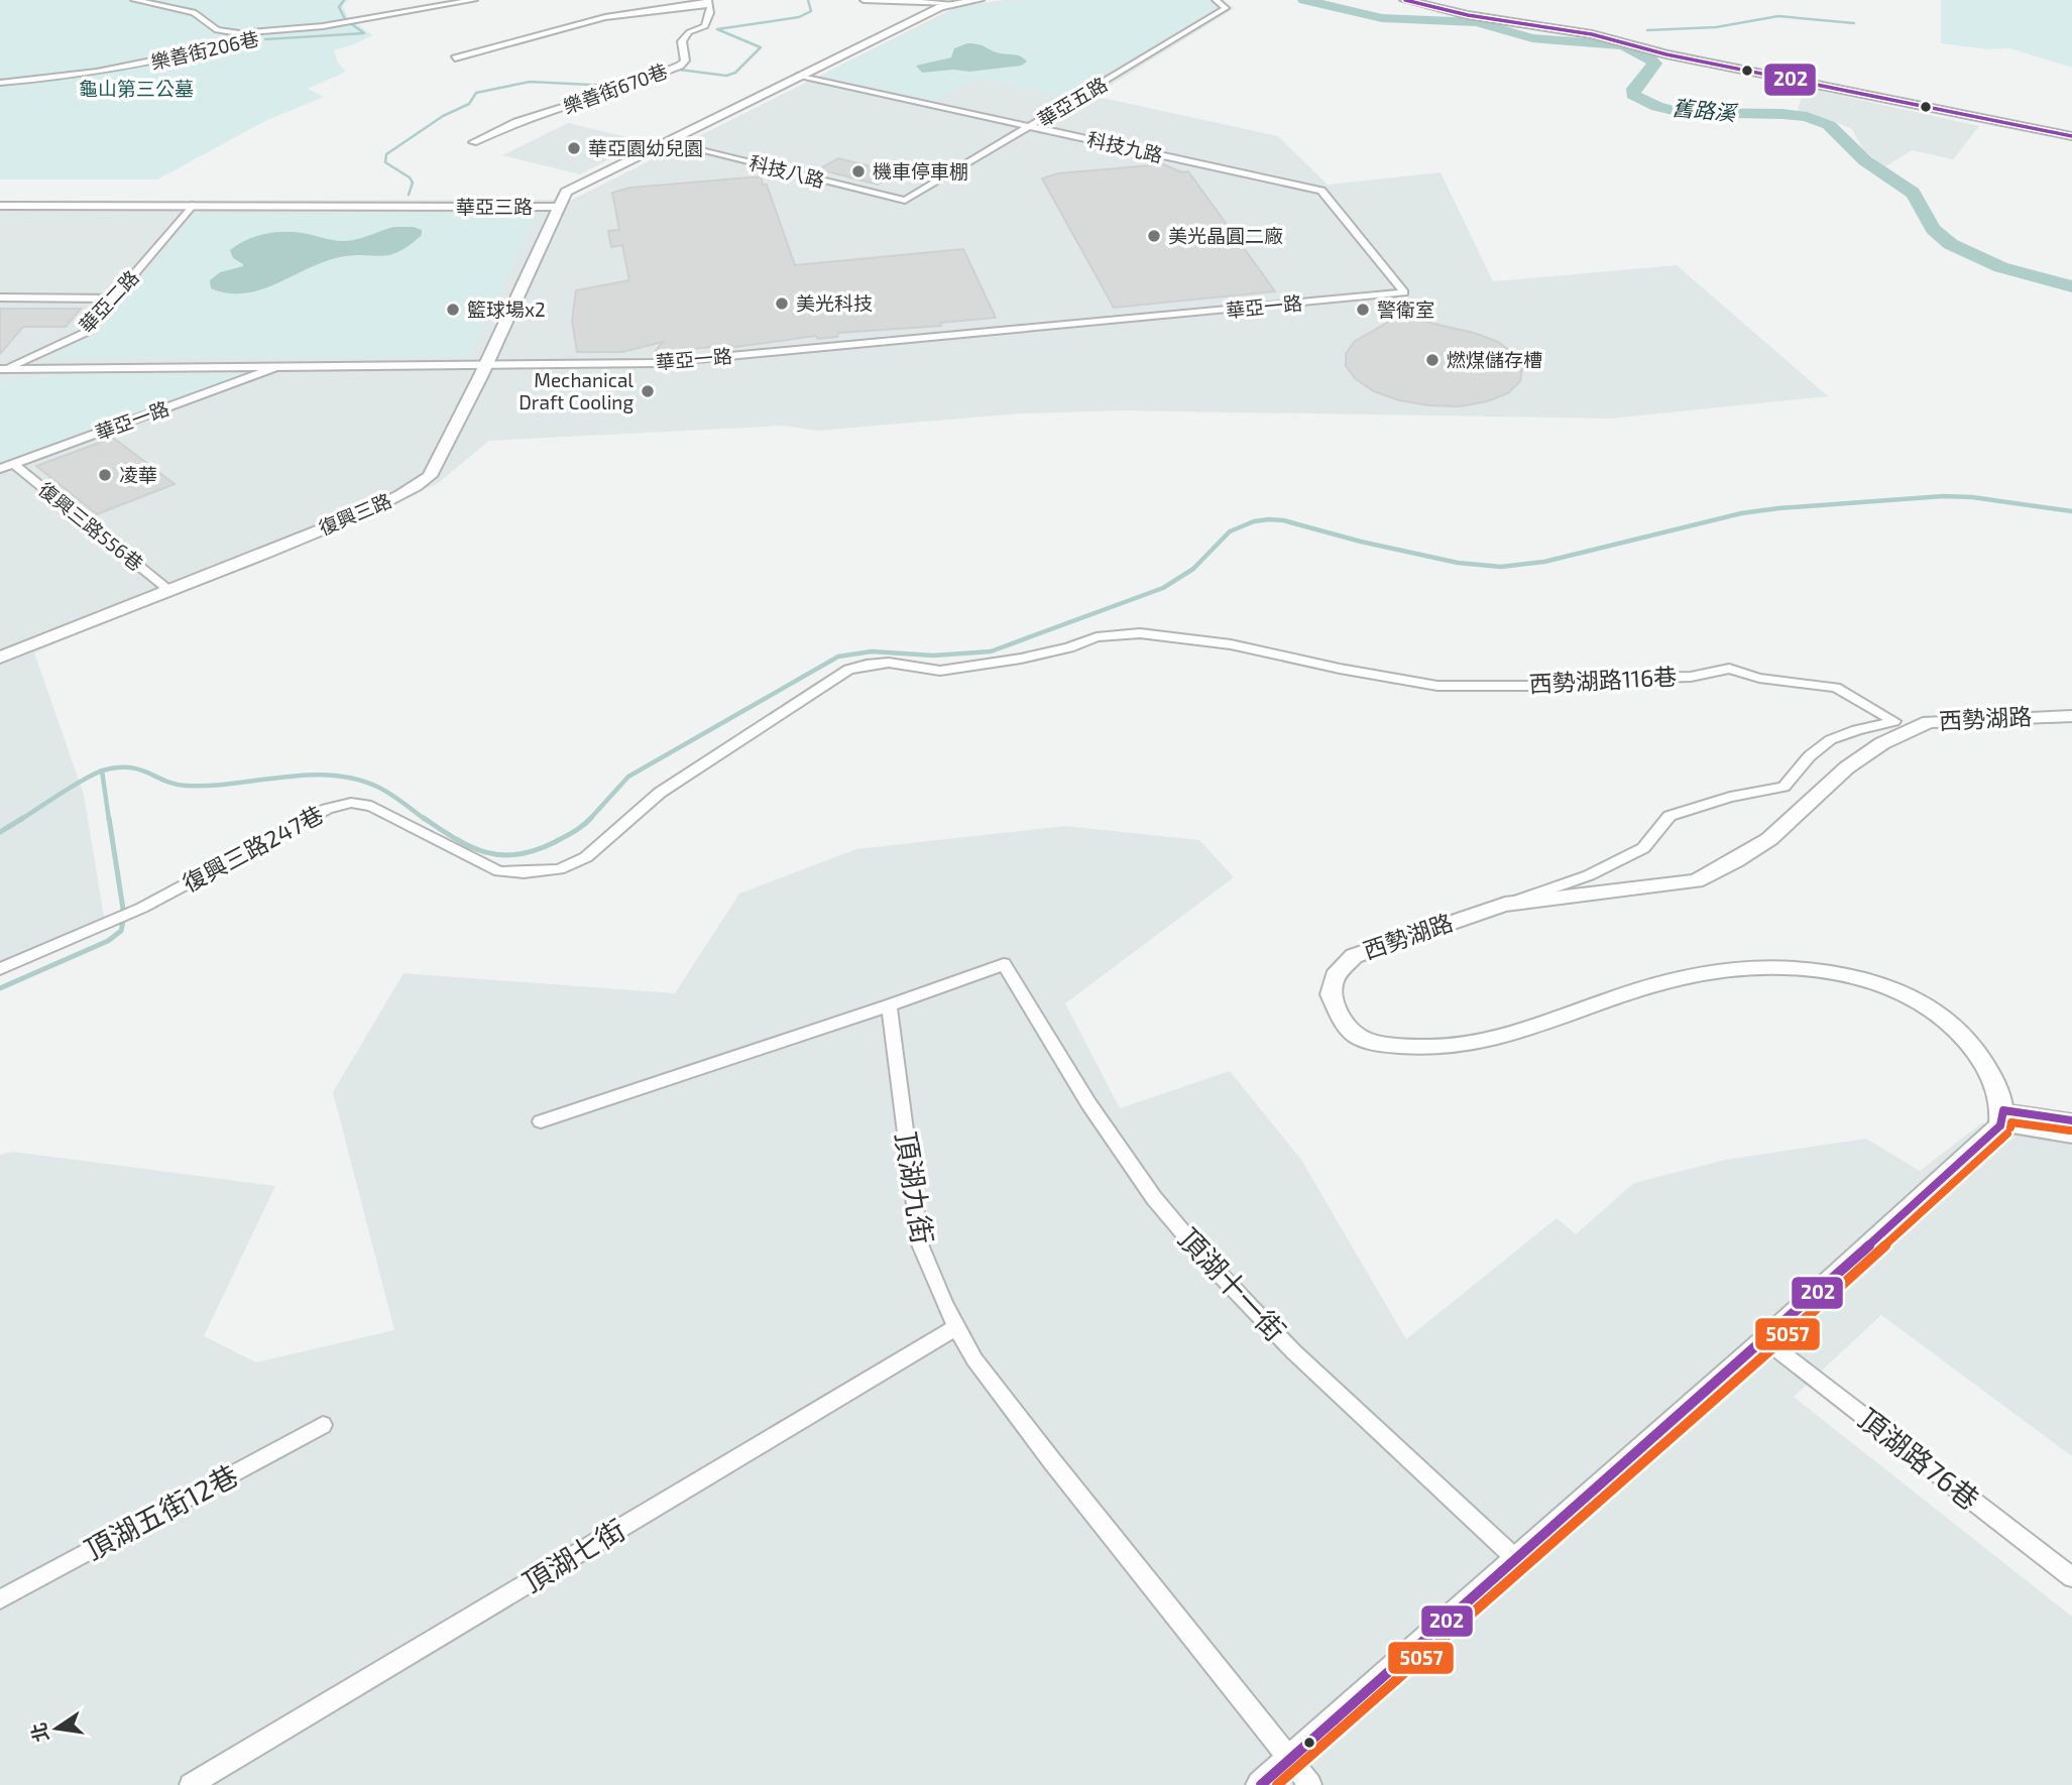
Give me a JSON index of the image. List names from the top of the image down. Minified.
{"streets":{"street":["樂善街206巷","樂善街670巷","華亞五路","科技九路","科技八路","華亞三路","華亞二路","華亞一路","復興三路","復興三路556巷","西勢湖路116巷","西勢湖路","復興三路247巷","頂湖九街","頂湖十一街","頂湖路76巷","頂湖五街12巷","頂湖七街"]},"crossings":[["華亞五路","科技九路"],["華亞五路","科技八路"],["科技九路","華亞三路"],["科技九路","華亞一路"],["科技八路","華亞三路"],["華亞三路","華亞二路"],["華亞三路","復興三路"],["華亞一路","復興三路"],["華亞一路","復興三路556巷"],["復興三路","復興三路556巷"],["西勢湖路116巷","西勢湖路"],["西勢湖路116巷","復興三路247巷"],["頂湖九街","頂湖十一街"],["頂湖九街","頂湖七街"]],"water":["舊路溪"],"parks":["龜山第三公墓"],"places":["華亞園幼兒園","機車停車棚","美光晶圓二廠","美光科技","籃球場x2","警衛室","燃煤儲存槽","Mechanical Draft Cooling","凌華"],"lines":["transit line 202","transit line 5057"],"north":"left"}
